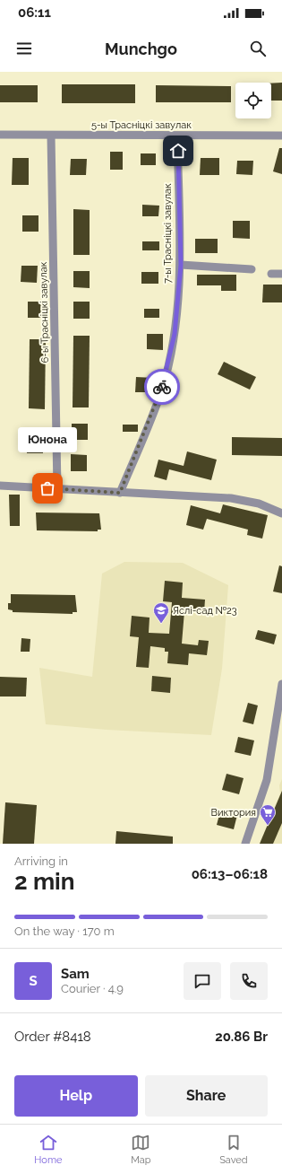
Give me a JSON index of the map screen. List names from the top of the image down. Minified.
{"streets":{"street":["5-ы Трасніцкі завулак","7-ы Трасніцкі завулак","6-ы Трасніцкі завулак"]},"crossings":[["5-ы Трасніцкі завулак","7-ы Трасніцкі завулак"],["5-ы Трасніцкі завулак","6-ы Трасніцкі завулак"]],"places":{"other":["Юнона"],"school or university":["Яслі-сад №23"],"supermarket":["Виктория"]},"page":{"status":"06:11","header":"Munchgo","bubble":"Юнона","heading":["2 min","Arriving in","06:13–06:18"],"panel":["Sam","Courier · 4.9","Order #8418","20.86 Br"],"bar":"On the way · 170 m","round":"S","buttons":["Help","Share"],"tabs":["Home","Map","Saved"]}}
